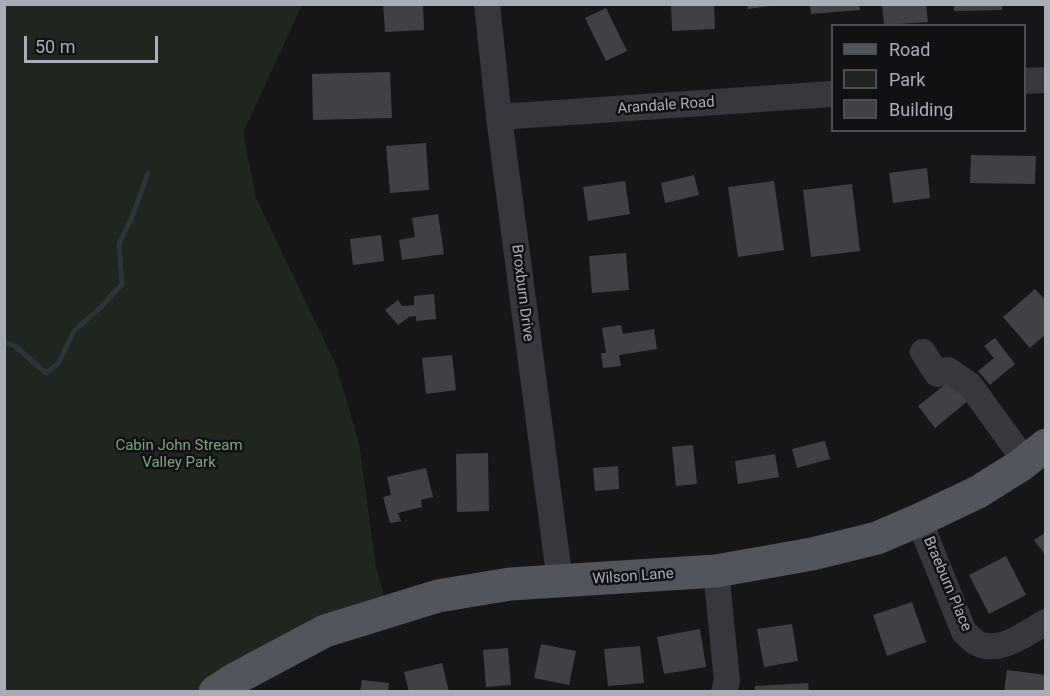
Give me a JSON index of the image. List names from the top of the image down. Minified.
{"streets":{"main road":["Wilson Lane"],"street":["Arandale Road","Broxburn Drive","Braeburn Place"]},"crossings":[["Arandale Road","Broxburn Drive"],["Broxburn Drive","Wilson Lane"],["Wilson Lane","Braeburn Place"]],"parks":["Cabin John Stream Valley Park"],"legend":["Road","Park","Building"],"scale_bar":"50 m"}
